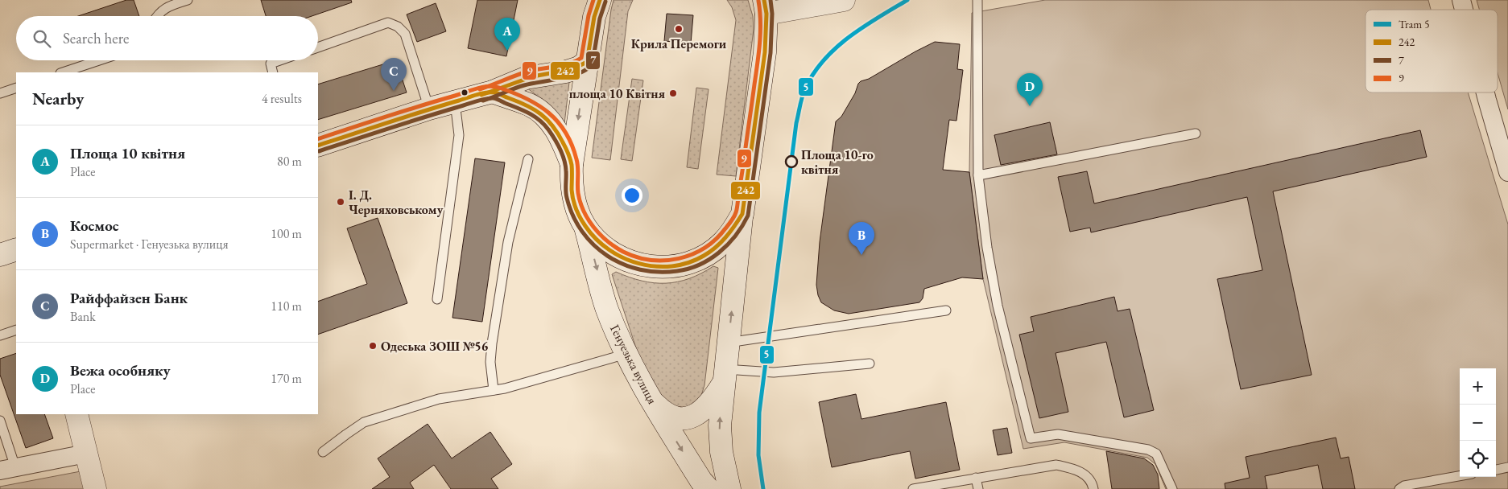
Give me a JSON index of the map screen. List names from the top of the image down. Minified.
{"streets":{"main road":["Генуезька вулиця"]},"places":["Крила Перемоги","площа 10 Квітня","Площа 10-го квітня","І. Д. Черняховському","Одеська ЗОШ №56"],"lines":["tram line 5","transit line 242","transit line 7","transit line 9"],"legend":["Tram 5","242","7","9"],"page":{"search":"Search here","pins":["A","C","D","B"],"heading":["Nearby","4 results"],"list":[{"mark":"A","name":"Площа 10 квітня","note":"Place","value":"80 m"},{"mark":"B","name":"Космос","note":"Supermarket · Генуезька вулиця","value":"100 m"},{"mark":"C","name":"Райффайзен Банк","note":"Bank","value":"110 m"},{"mark":"D","name":"Вежа особняку","note":"Place","value":"170 m"}],"map_buttons":["+","−"]}}
